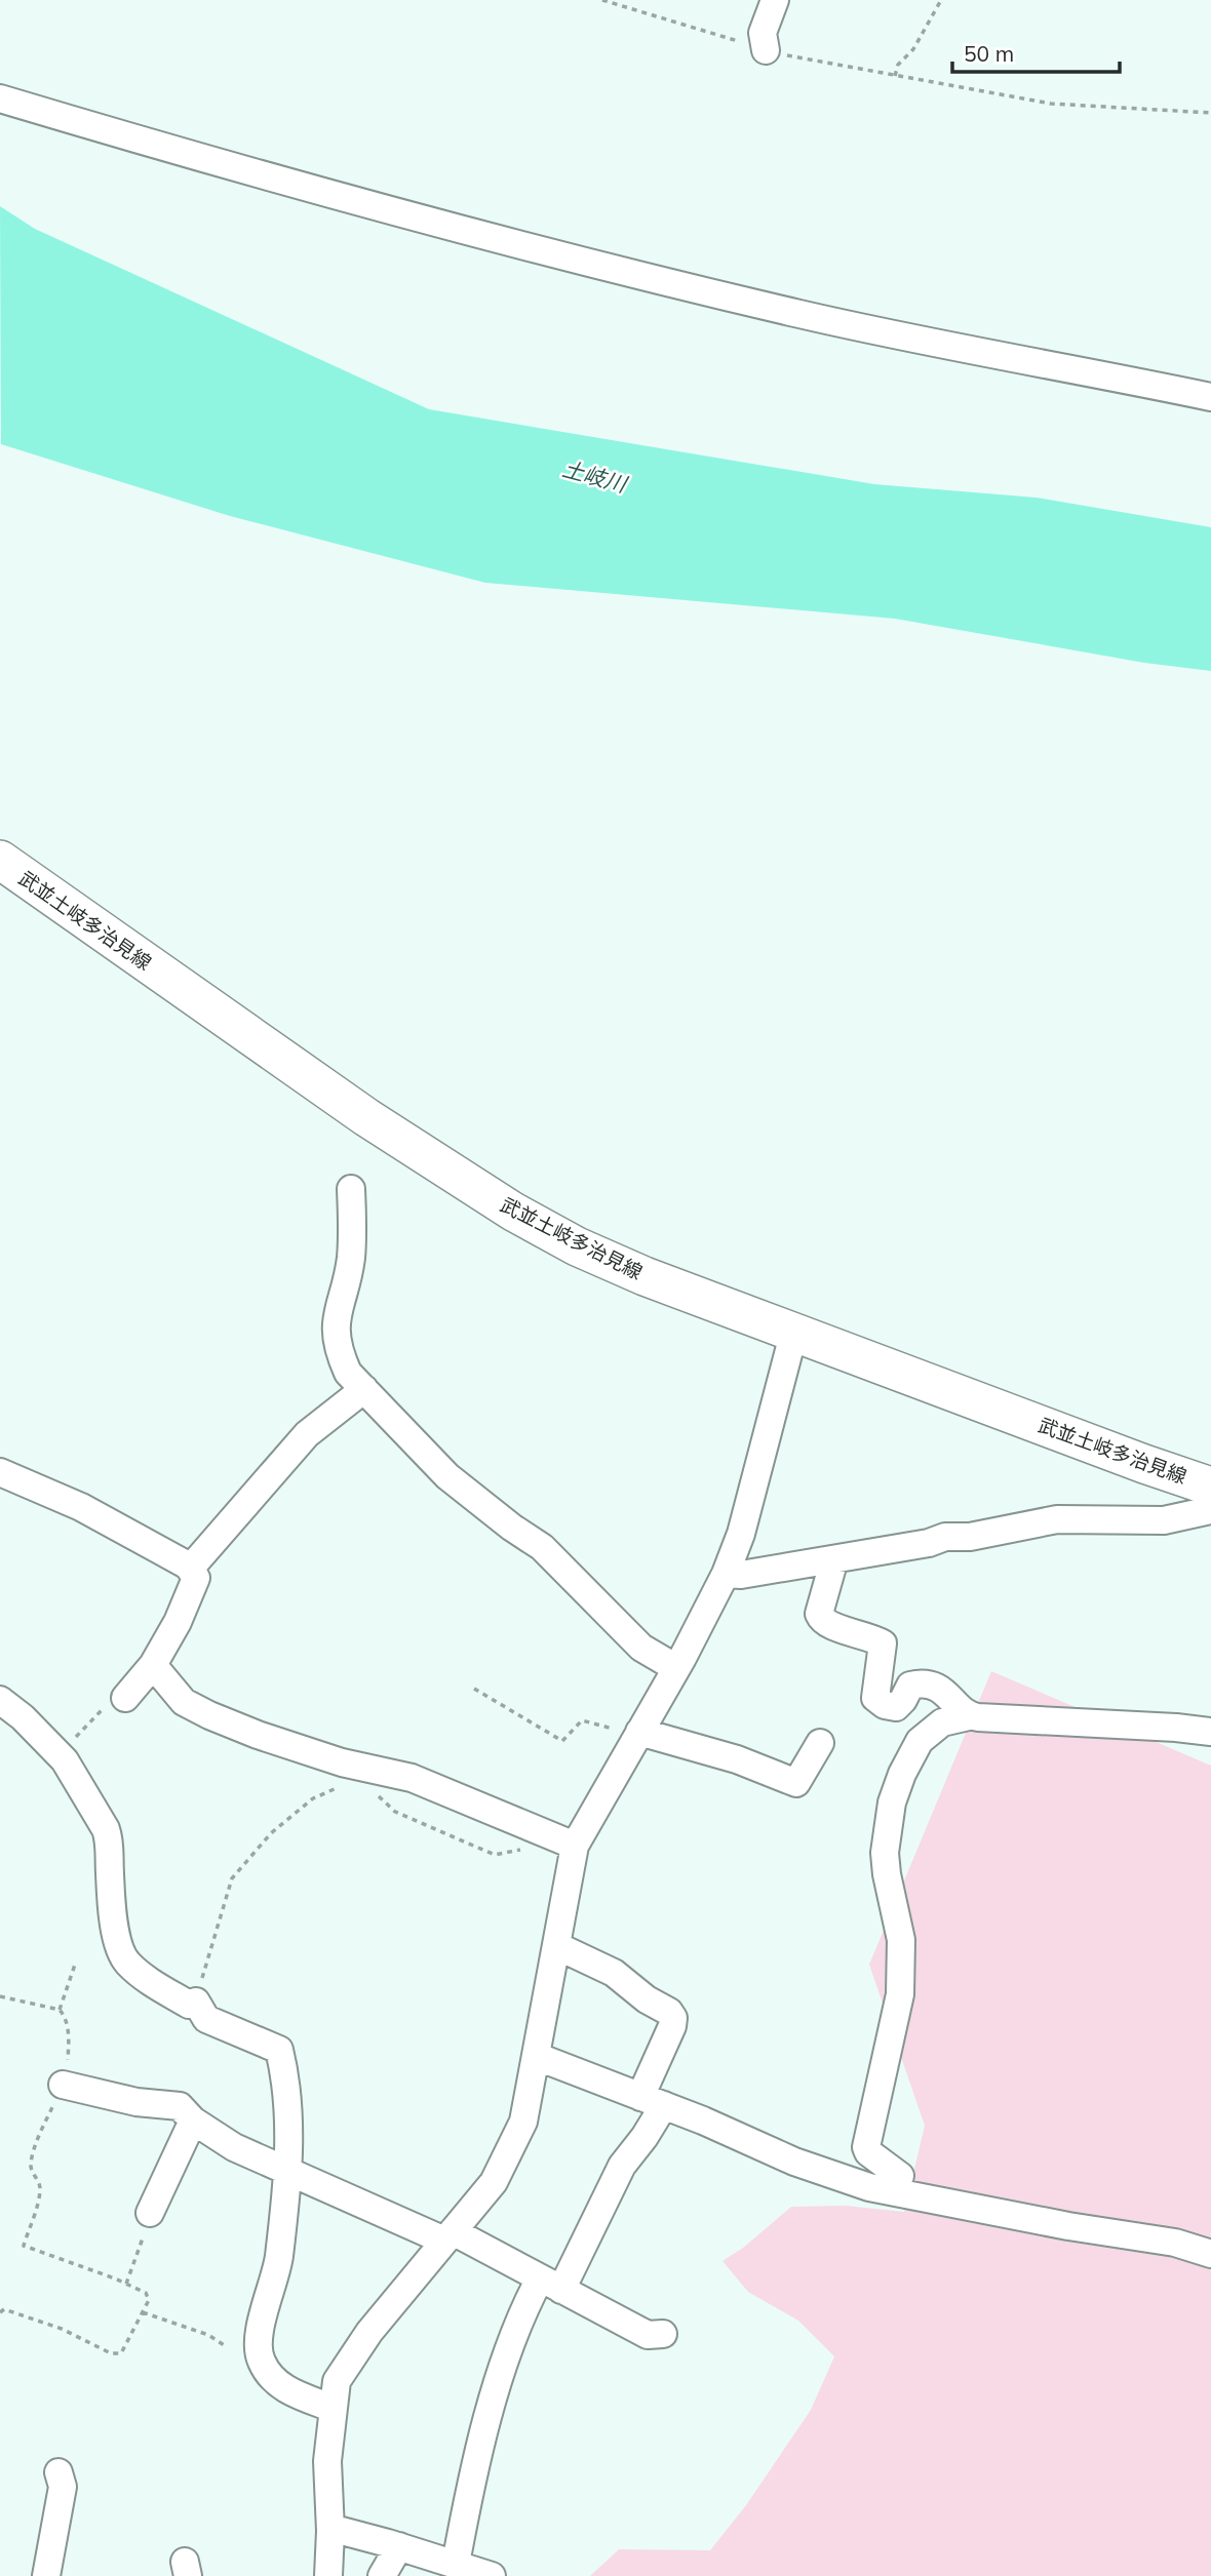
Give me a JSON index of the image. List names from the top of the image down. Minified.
{"streets":{"main road":["武並土岐多治見線"]},"water":["土岐川"],"scale_bar":"50 m"}
